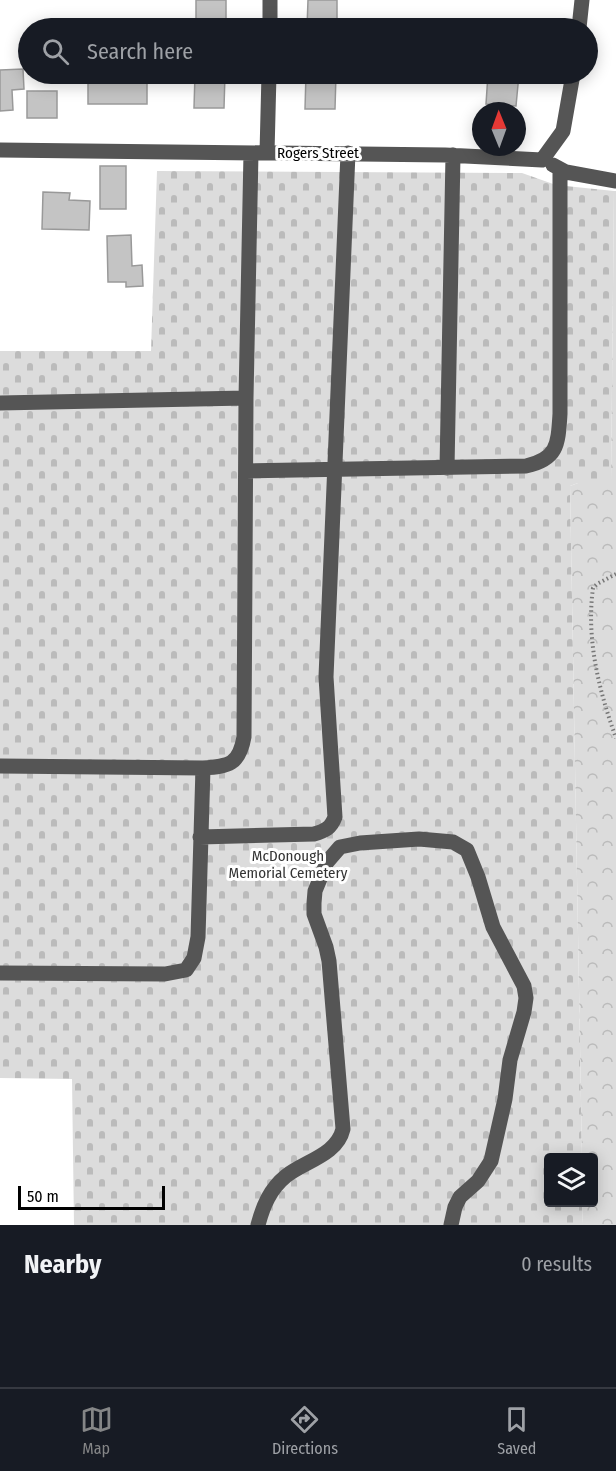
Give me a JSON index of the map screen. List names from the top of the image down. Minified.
{"streets":{"street":["Rogers Street"]},"parks":["McDonough Memorial Cemetery"],"scale_bar":"50 m","north":"top","page":{"search":"Search here","scale":"50 m","heading":["Nearby","0 results"],"nav":["Map","Directions","Saved"]}}
